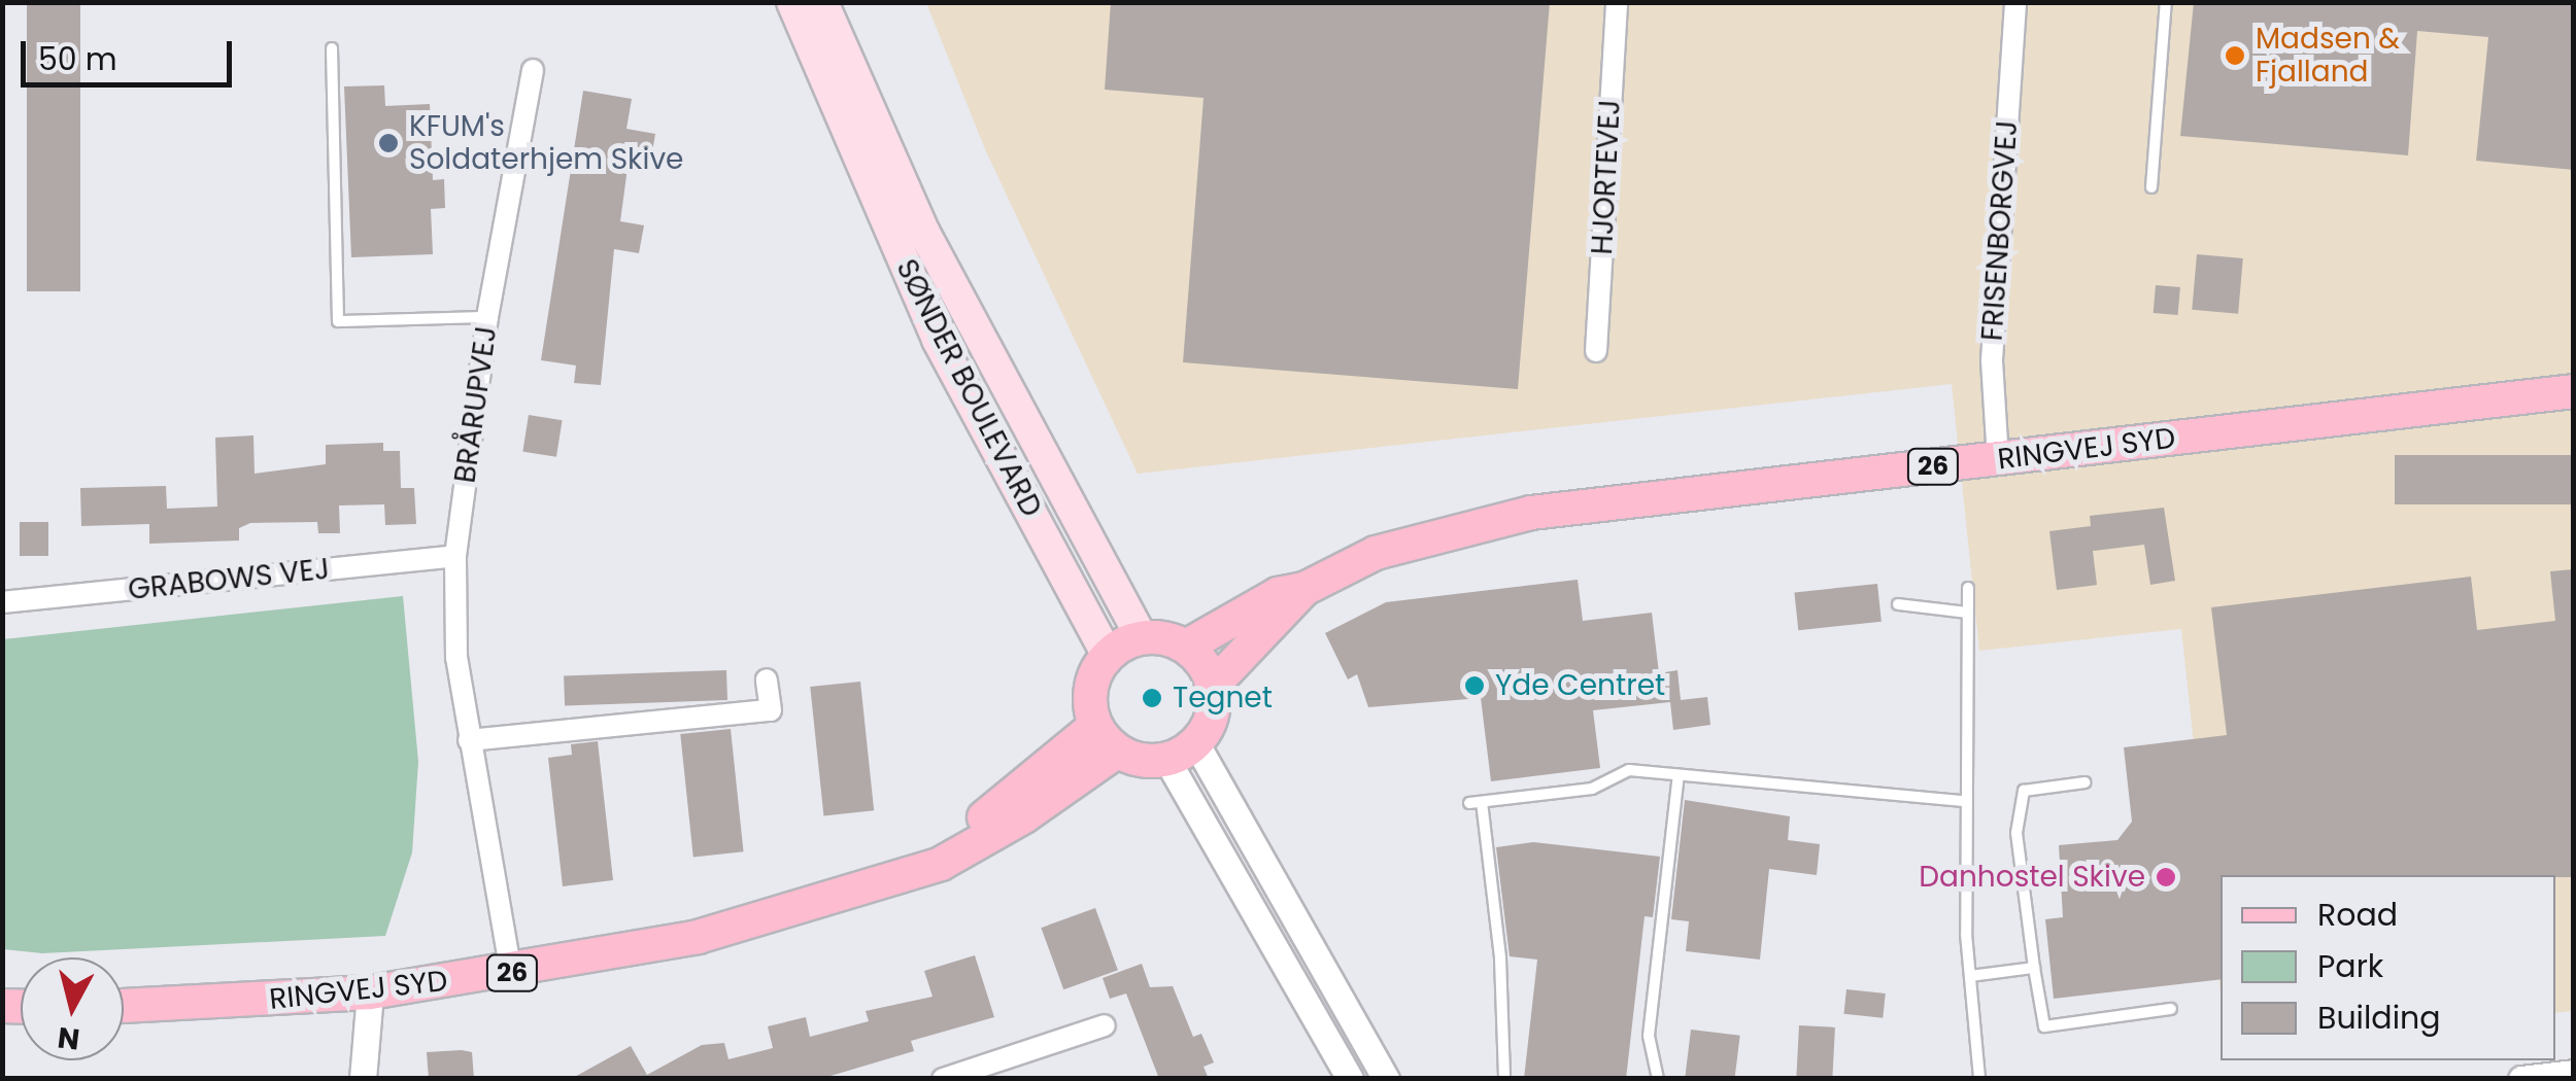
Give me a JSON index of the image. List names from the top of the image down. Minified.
{"streets":{"main road":["SØNDER BOULEVARD","RINGVEJ SYD","26"],"street":["HJORTEVEJ","FRISENBORGVEJ","BRÅRUPVEJ","GRABOWS VEJ"]},"crossings":[["FRISENBORGVEJ","RINGVEJ SYD"],["SØNDER BOULEVARD","RINGVEJ SYD"],["SØNDER BOULEVARD","26"],["BRÅRUPVEJ","RINGVEJ SYD"],["BRÅRUPVEJ","GRABOWS VEJ"],["RINGVEJ SYD","26"]],"places":["Madsen & Fjalland","KFUM's Soldaterhjem Skive","Yde Centret","Tegnet","Danhostel Skive"],"legend":["Road","Park","Building"],"scale_bar":"50 m","north":"bottom"}
